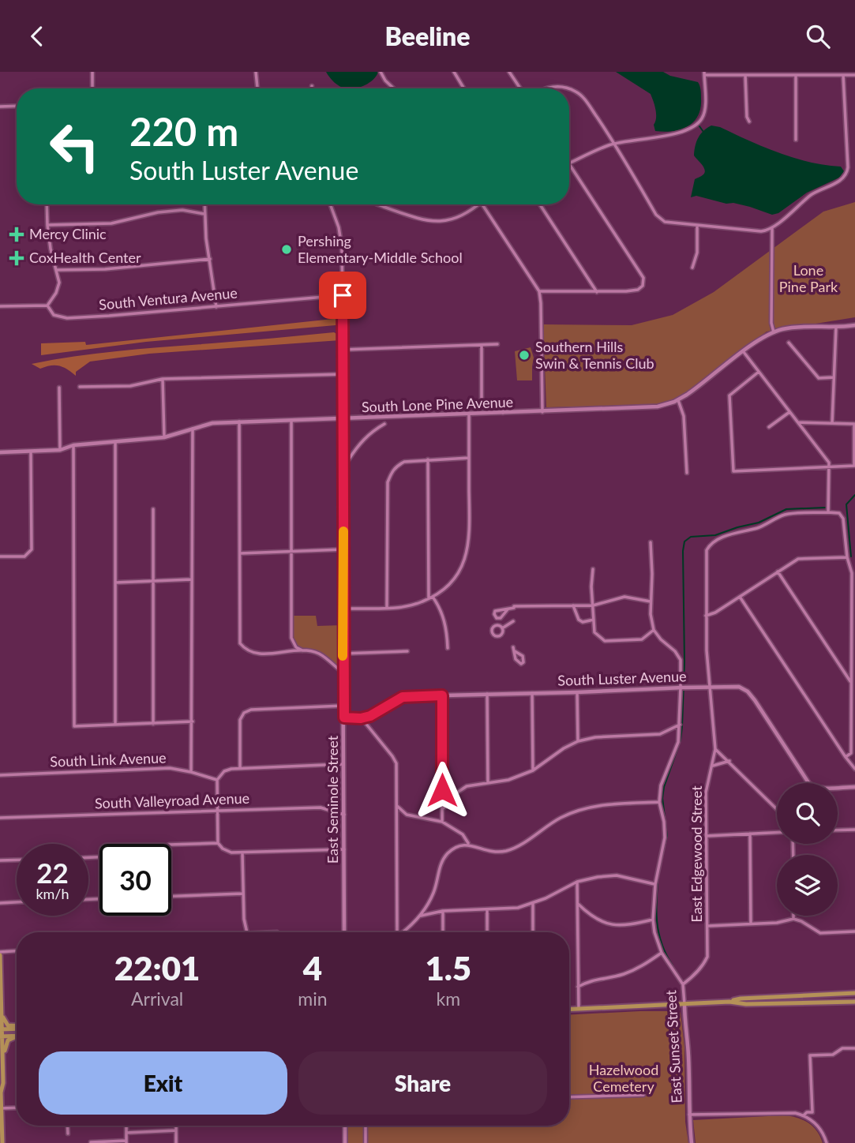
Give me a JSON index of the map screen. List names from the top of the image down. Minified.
{"streets":{"street":["South Ventura Avenue","South Lone Pine Avenue","South Luster Avenue","South Link Avenue","East Seminole Street","South Valleyroad Avenue","East Edgewood Street","East Sunset Street"]},"crossings":[["South Ventura Avenue","East Seminole Street"],["South Lone Pine Avenue","East Seminole Street"],["South Luster Avenue","East Seminole Street"],["South Luster Avenue","East Edgewood Street"],["South Luster Avenue","East Sunset Street"],["East Seminole Street","South Valleyroad Avenue"],["East Edgewood Street","East Sunset Street"]],"parks":["Lone Pine Park","Hazelwood Cemetery"],"places":{"health":["Mercy Clinic","CoxHealth Center"],"other":["Pershing Elementary-Middle School","Southern Hills Swin & Tennis Club"]},"page":{"header":"Beeline","turn":["220 m","South Luster Avenue"],"speed":"22 km/h","limit":"30","eta":["22:01","Arrival","4","min","1.5","km"],"buttons":["Exit","Share"]}}
